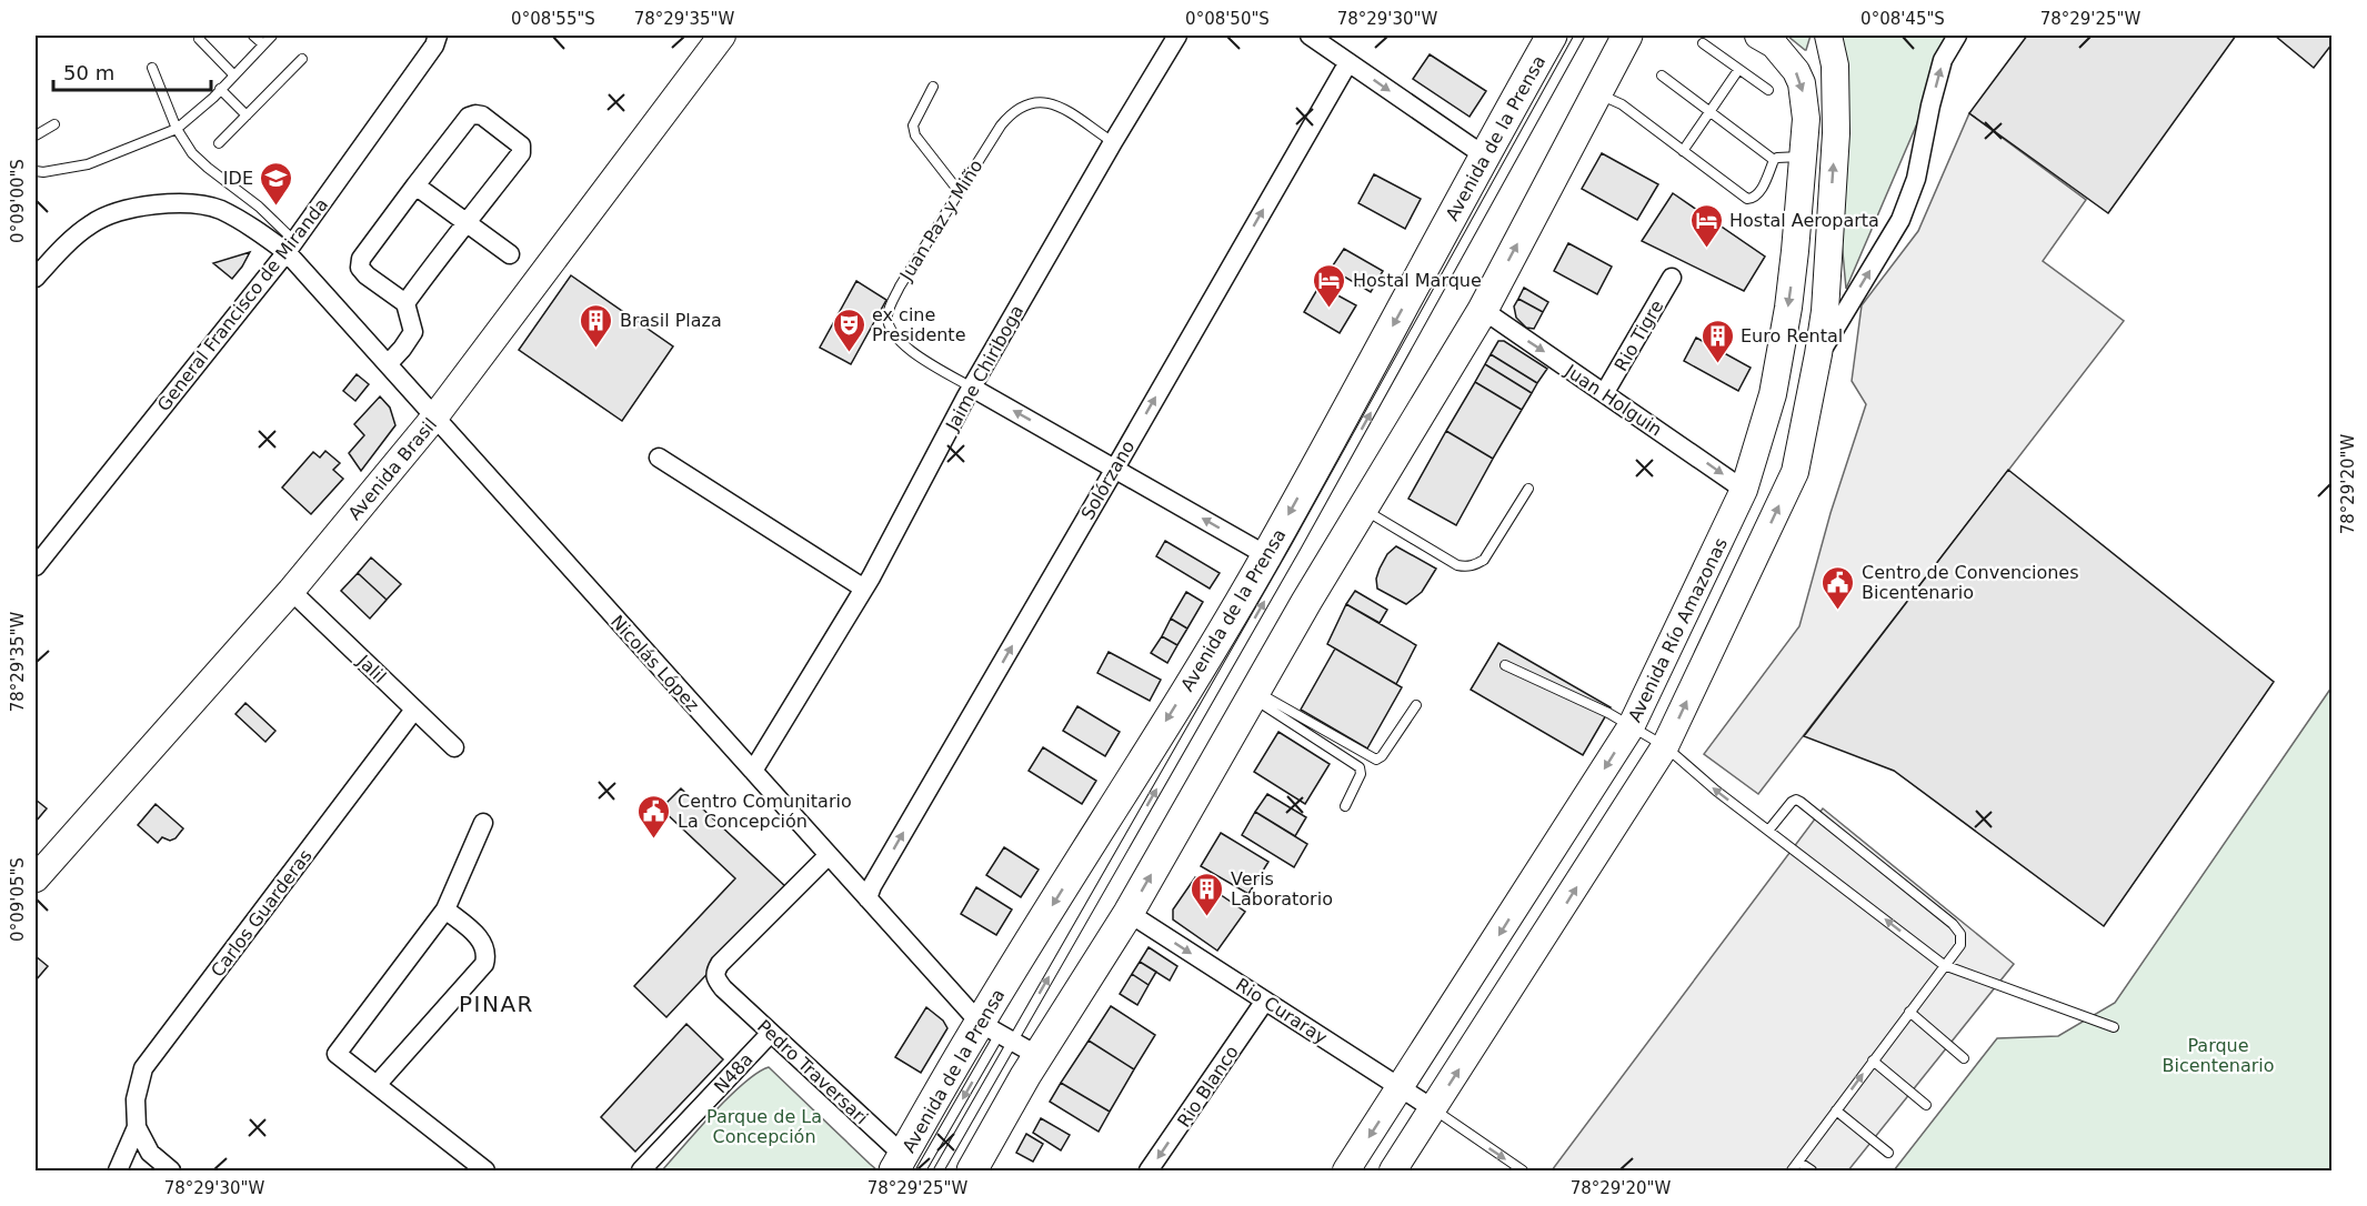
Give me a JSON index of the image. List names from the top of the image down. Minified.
{"streets":{"main road":["Avenida de la Prensa","Avenida Brasil","Avenida Río Amazonas"],"street":["Juan Paz y Miño","General Francisco de Miranda","Rio Tigre","Jaime Chiriboga","Juan Holguin","Solórzano","Nicolás López","Jalil","Carlos Guarderas","Rio Curaray","Pedro Traversari","N48a","Rio Blanco"]},"crossings":[["Avenida de la Prensa","Juan Paz y Miño"],["Avenida de la Prensa","Nicolás López"],["Avenida de la Prensa","Pedro Traversari"],["Juan Paz y Miño","Jaime Chiriboga"],["Juan Paz y Miño","Solórzano"],["General Francisco de Miranda","Nicolás López"],["Rio Tigre","Juan Holguin"],["Jaime Chiriboga","Nicolás López"],["Juan Holguin","Avenida Río Amazonas"],["Avenida Brasil","Nicolás López"],["Avenida Brasil","Jalil"],["Solórzano","Nicolás López"],["Avenida Río Amazonas","Rio Curaray"],["Nicolás López","Pedro Traversari"],["Jalil","Carlos Guarderas"],["Rio Curaray","Rio Blanco"],["Pedro Traversari","N48a"]],"one_way":["Juan Paz y Miño","Juan Holguin","Solórzano","Rio Curaray","Rio Blanco"],"districts":["PINAR"],"parks":["Parque Bicentenario","Parque de La Concepción"],"places":{"school or university":["IDE"],"hotel":["Hostal Aeroparta","Hostal Marque"],"building":["Brasil Plaza","Euro Rental","Veris Laboratorio"],"theatre":["ex cine Presidente"],"public building":["Centro de Convenciones Bicentenario","Centro Comunitario La Concepción"]},"scale_bar":"50 m","coordinates":["0°08'55\"S","78°29'35\"W","0°08'50\"S","78°29'30\"W","0°08'45\"S","78°29'25\"W","0°09'00\"S","78°29'20\"W","0°09'05\"S"]}
